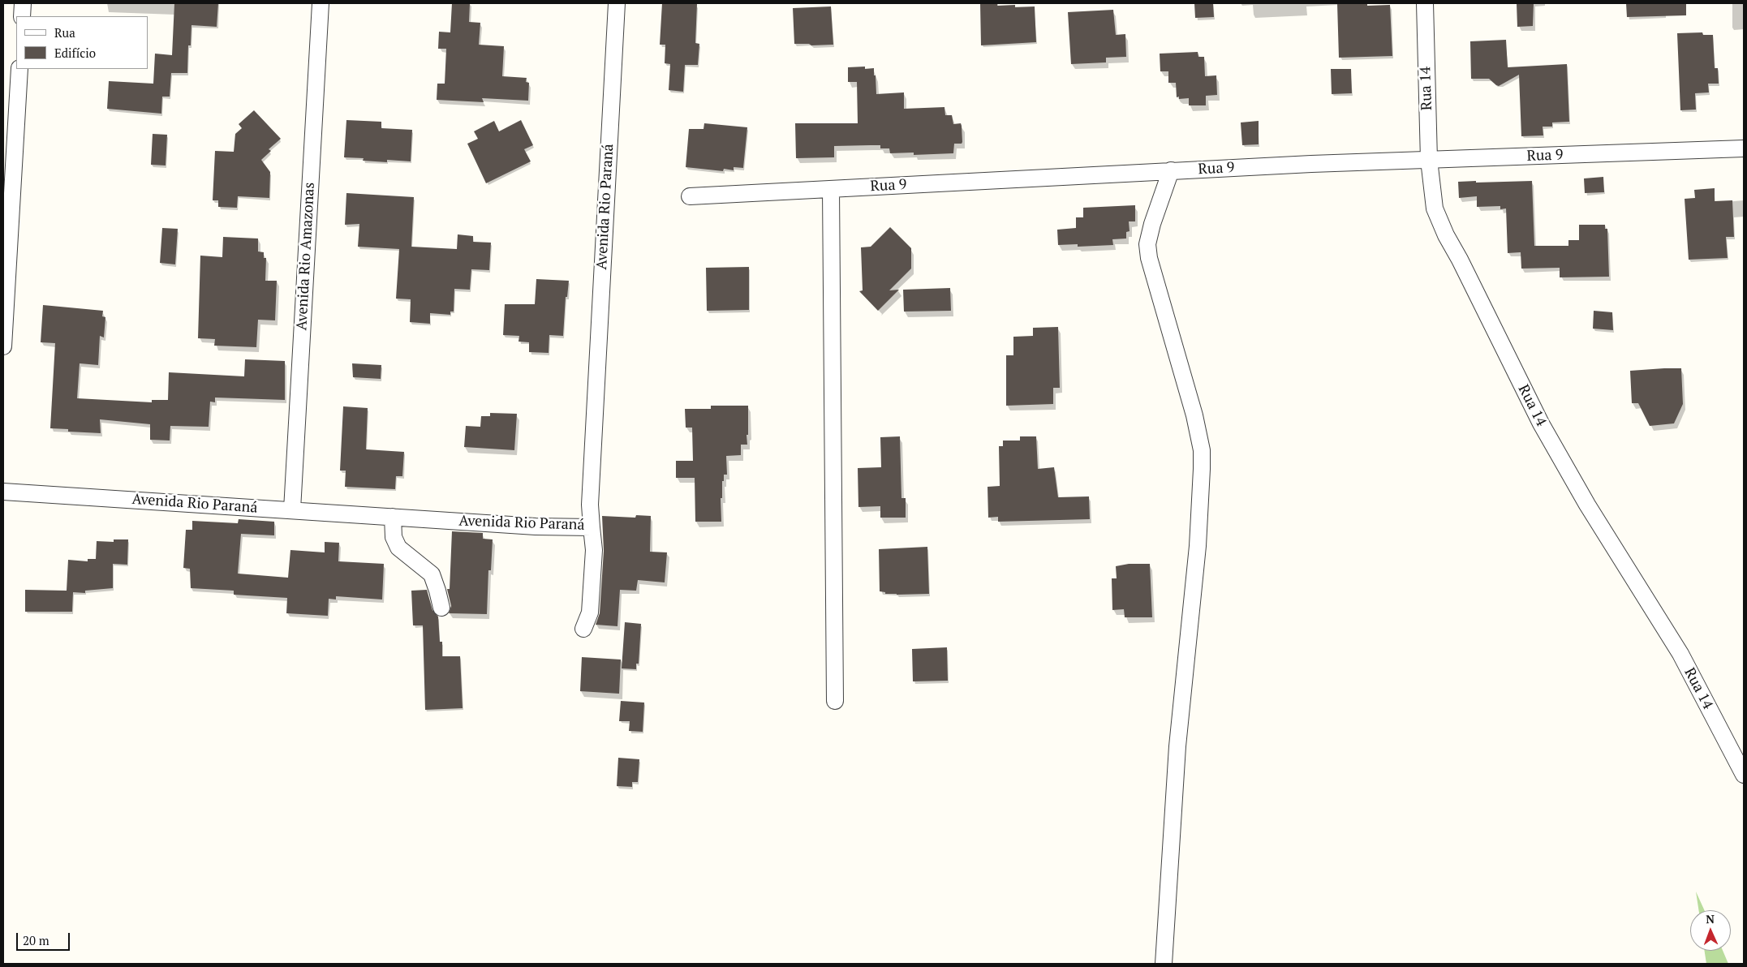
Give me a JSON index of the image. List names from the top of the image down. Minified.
{"streets":{"street":["Rua 14","Rua 9","Avenida Rio Paraná","Avenida Rio Amazonas"]},"crossings":[["Rua 14","Rua 9"],["Avenida Rio Paraná","Avenida Rio Amazonas"]],"legend":["Rua","Edifício"],"scale_bar":"20 m","north":"top"}
